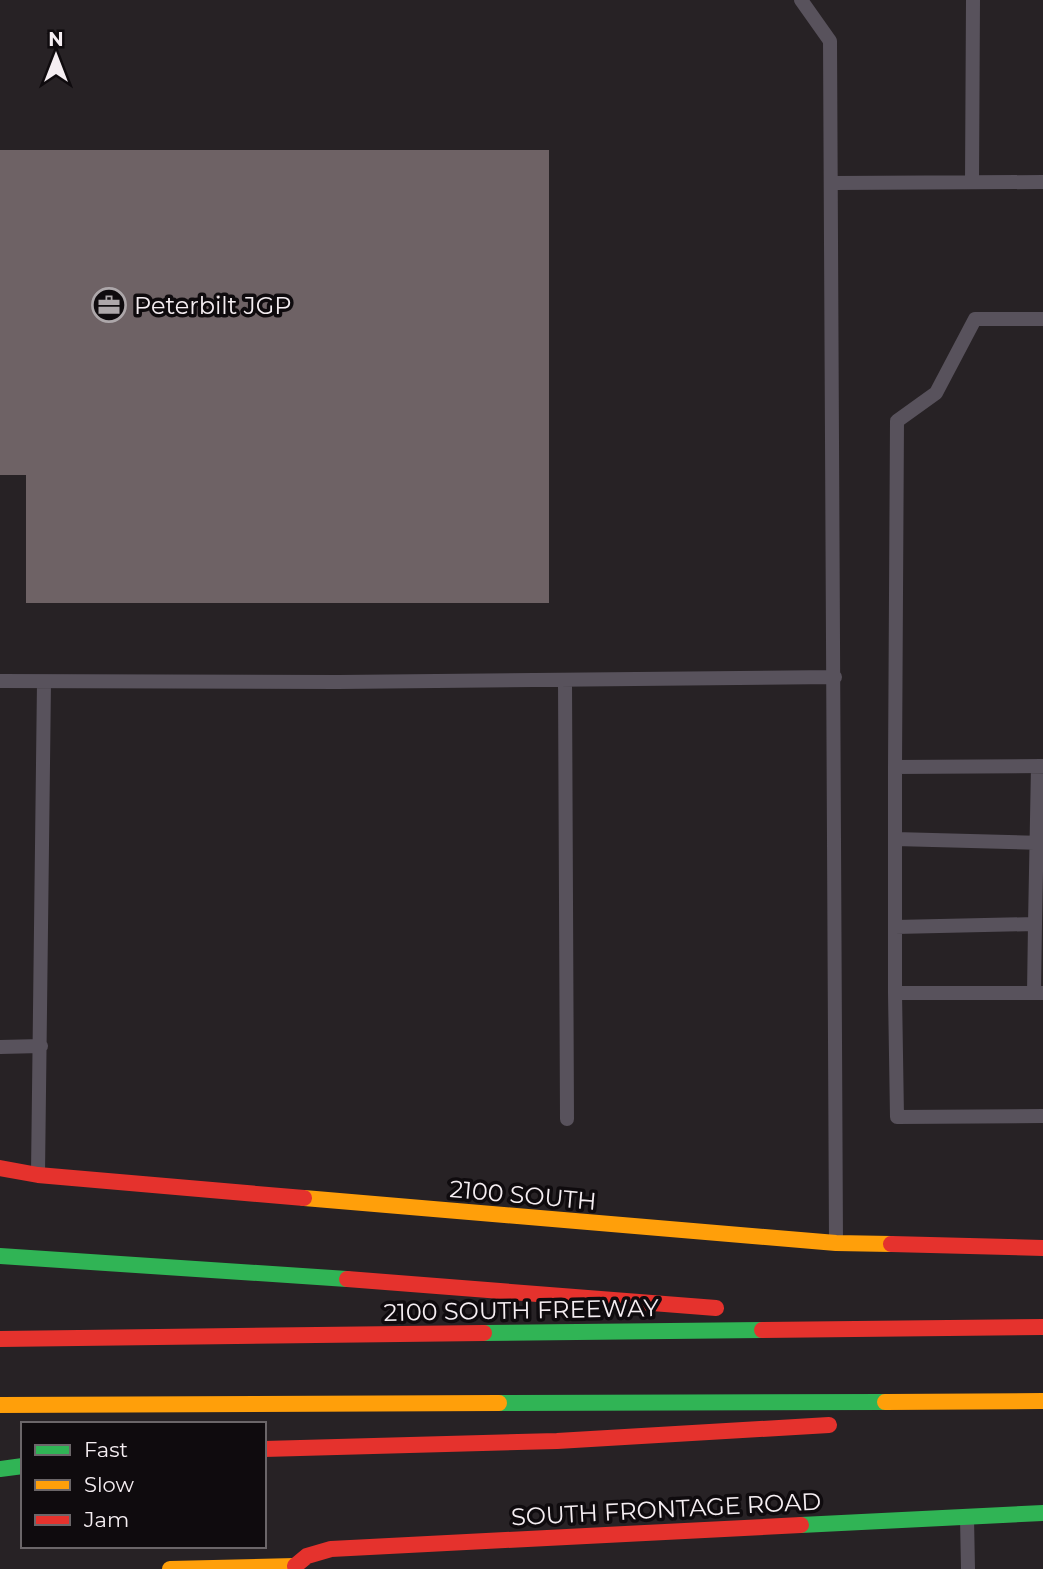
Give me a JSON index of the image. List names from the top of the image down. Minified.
{"streets":{"main road":["2100 SOUTH","2100 SOUTH FREEWAY","SOUTH FRONTAGE ROAD"]},"places":{"office":["Peterbilt JGP"]},"legend":["Fast","Slow","Jam"],"north":"top"}
